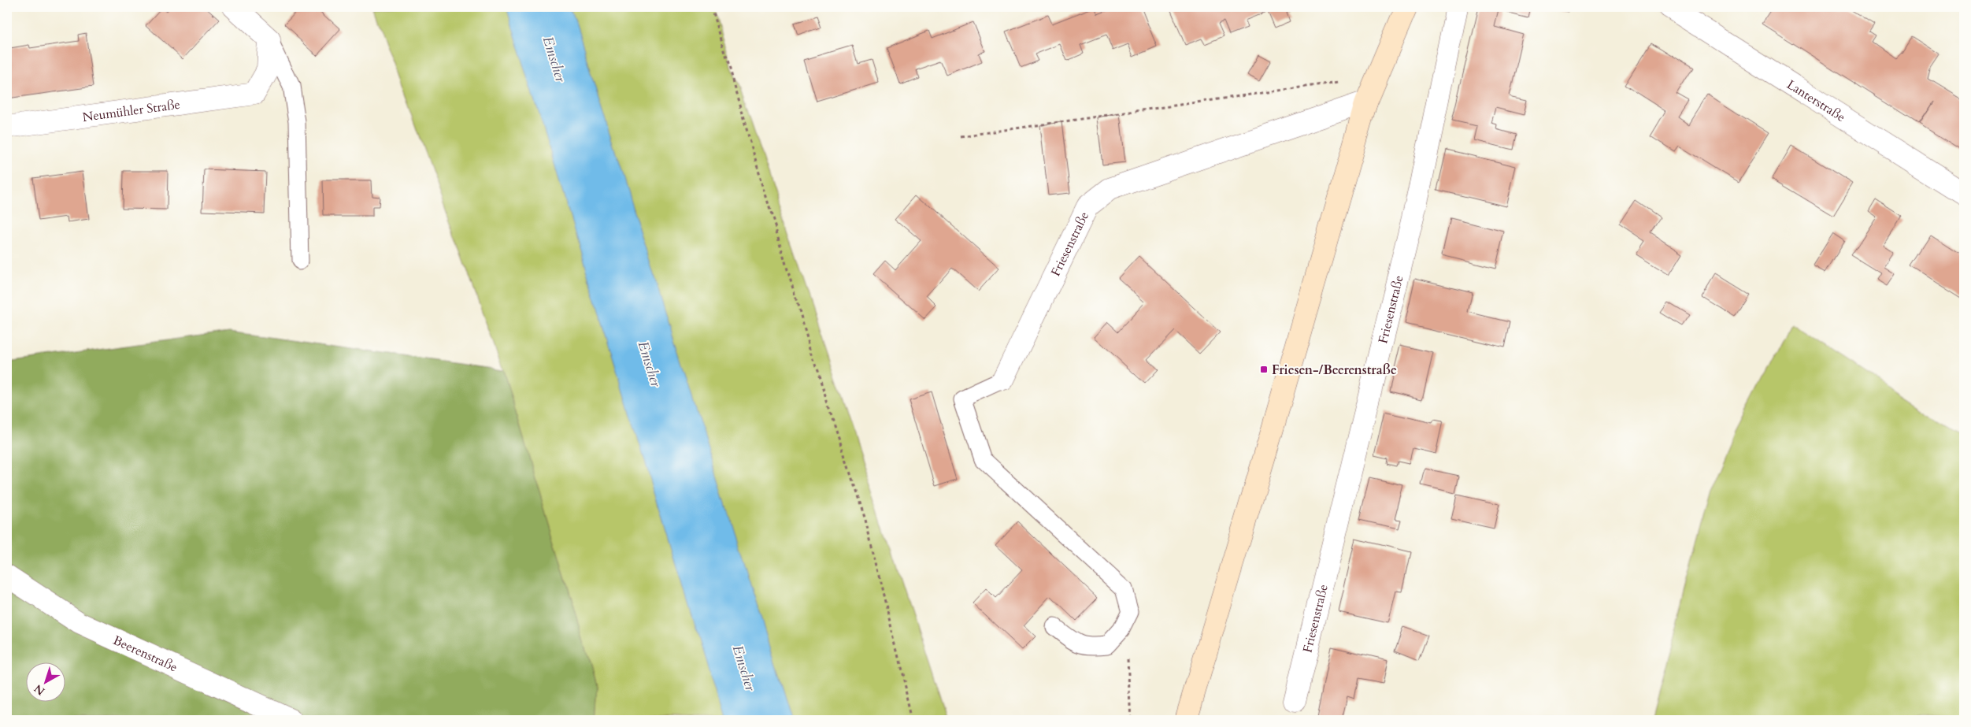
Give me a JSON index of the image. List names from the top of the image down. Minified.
{"streets":{"street":["Lanterstraße","Neumühler Straße","Friesenstraße","Beerenstraße"]},"water":["Emscher"],"places":{"transit":["Friesen-/Beerenstraße"]},"north":"bottom left"}
